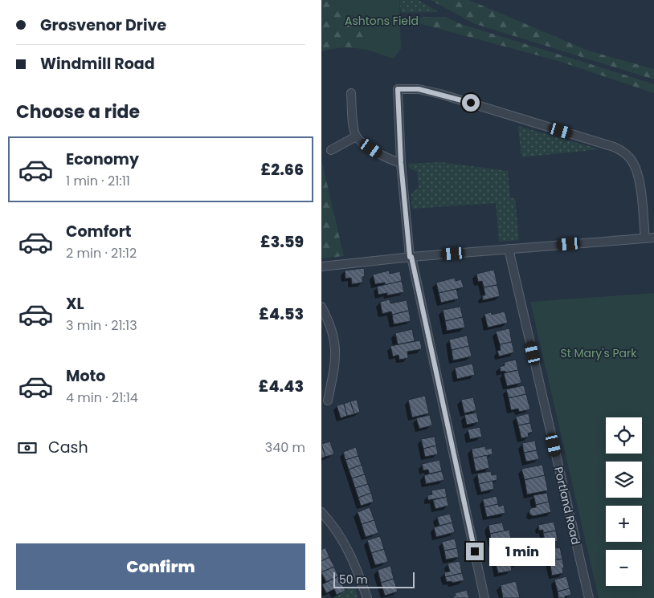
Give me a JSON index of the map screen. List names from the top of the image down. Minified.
{"streets":{"street":["Portland Road"]},"parks":["Ashtons Field","St Mary's Park"],"scale_bar":"50 m","page":{"banner":["Grosvenor Drive","Windmill Road"],"heading":"Choose a ride","list":[{"name":"Economy","note":"1 min · 21:11","value":"£2.66"},{"name":"Comfort","note":"2 min · 21:12","value":"£3.59"},{"name":"XL","note":"3 min · 21:13","value":"£4.53"},{"name":"Moto","note":"4 min · 21:14","value":"£4.43"}],"map_buttons":["+","−"],"pay":["Cash","340 m"],"buttons":"Confirm","bubble":"1 min","scale":"50 m"}}
